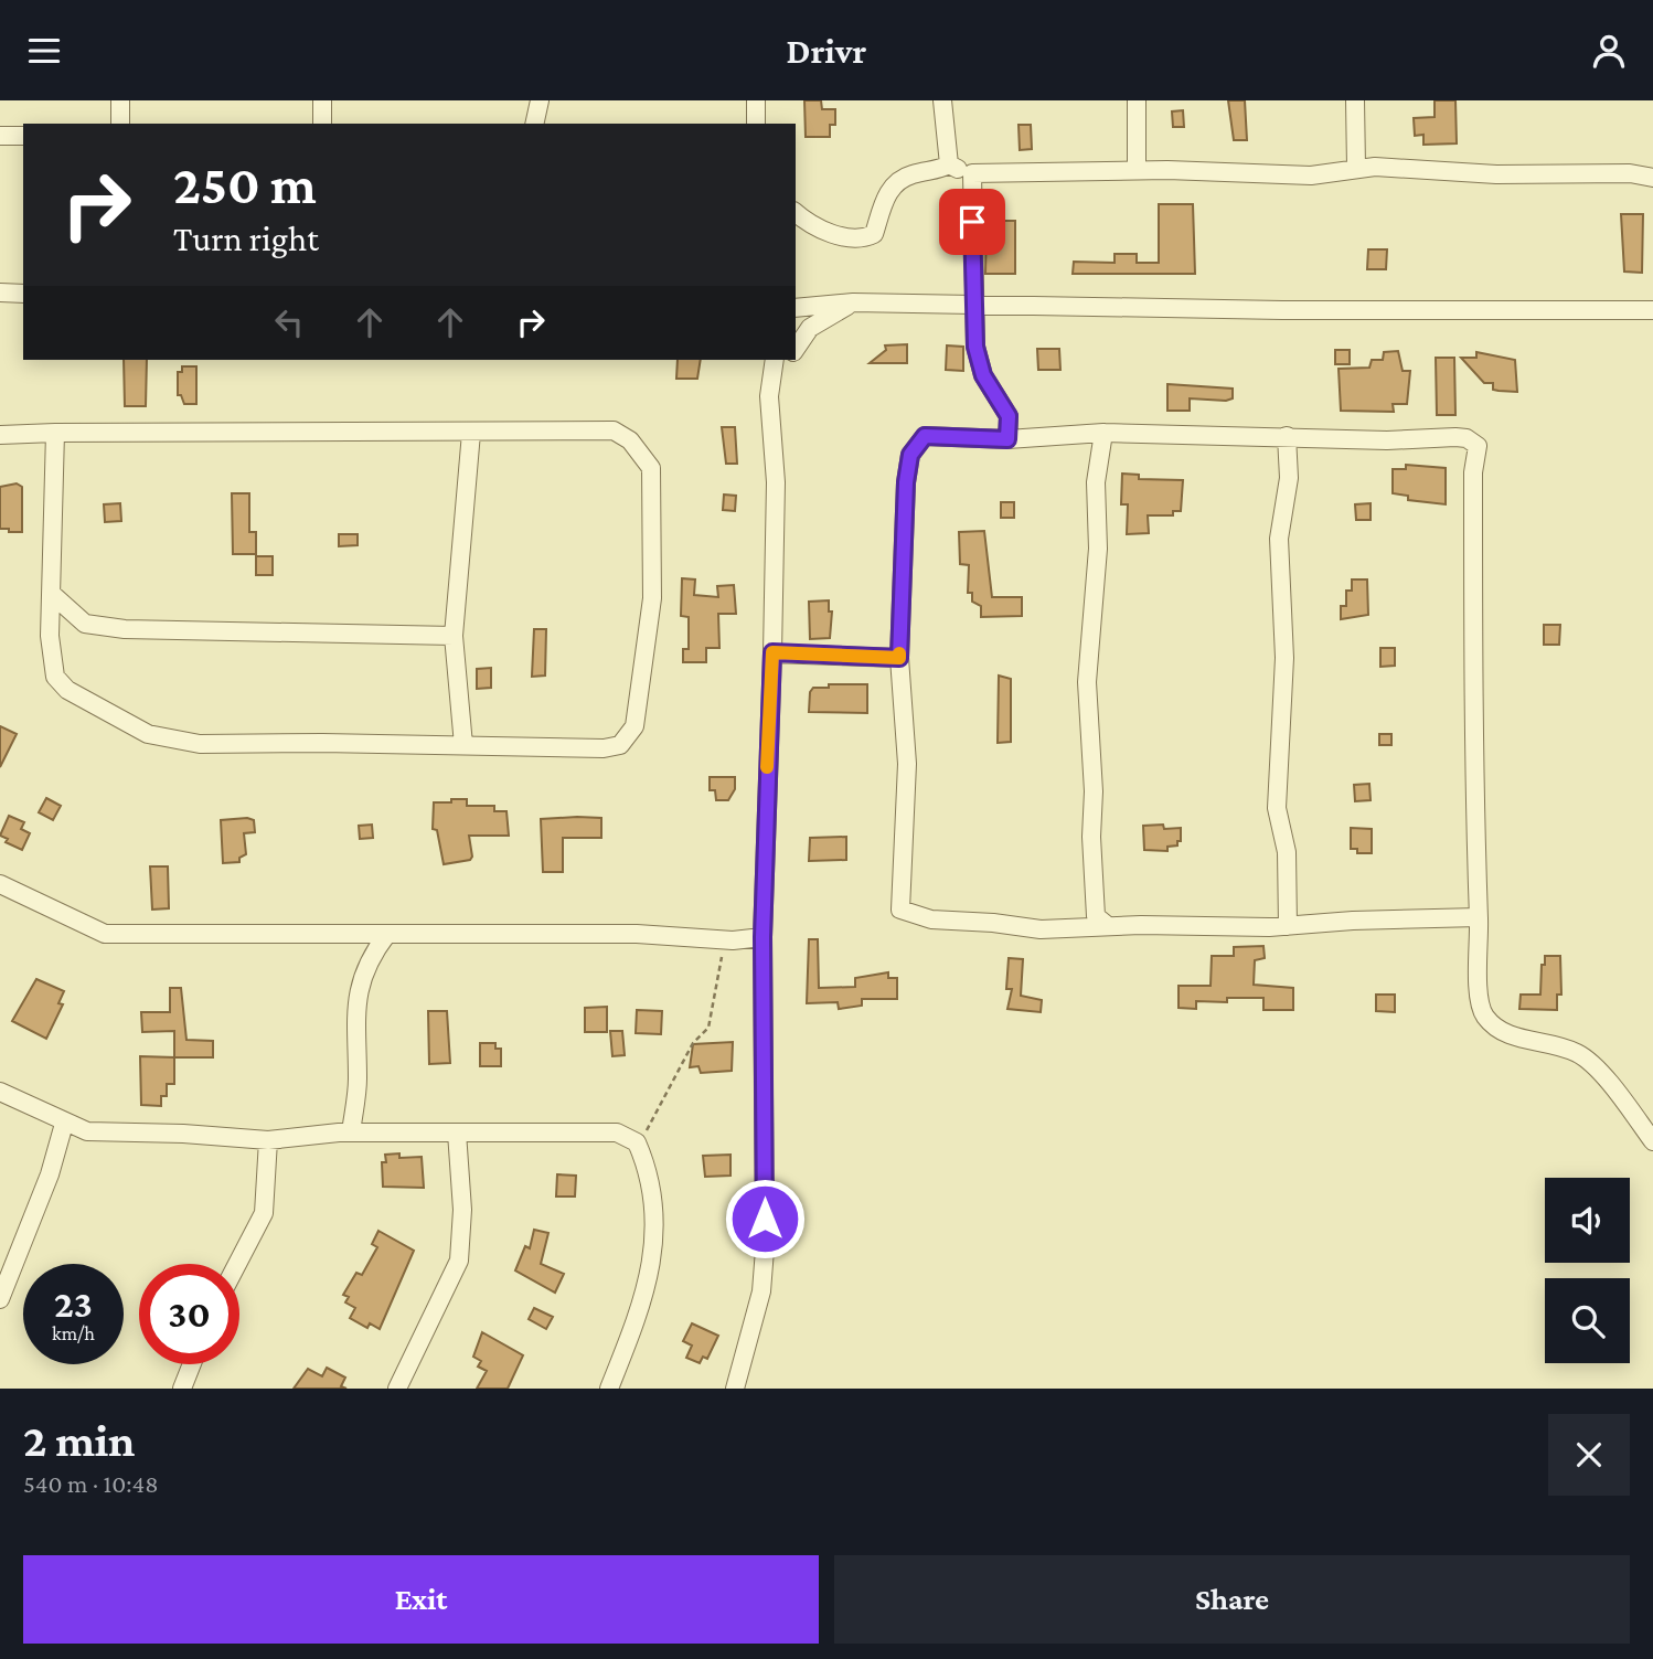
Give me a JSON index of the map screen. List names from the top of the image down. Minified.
{"page":{"header":"Drivr","turn":["250 m","Turn right"],"speed":"23 km/h","limit":"30","heading":["2 min","540 m · 10:48"],"buttons":["Exit","Share"]}}
